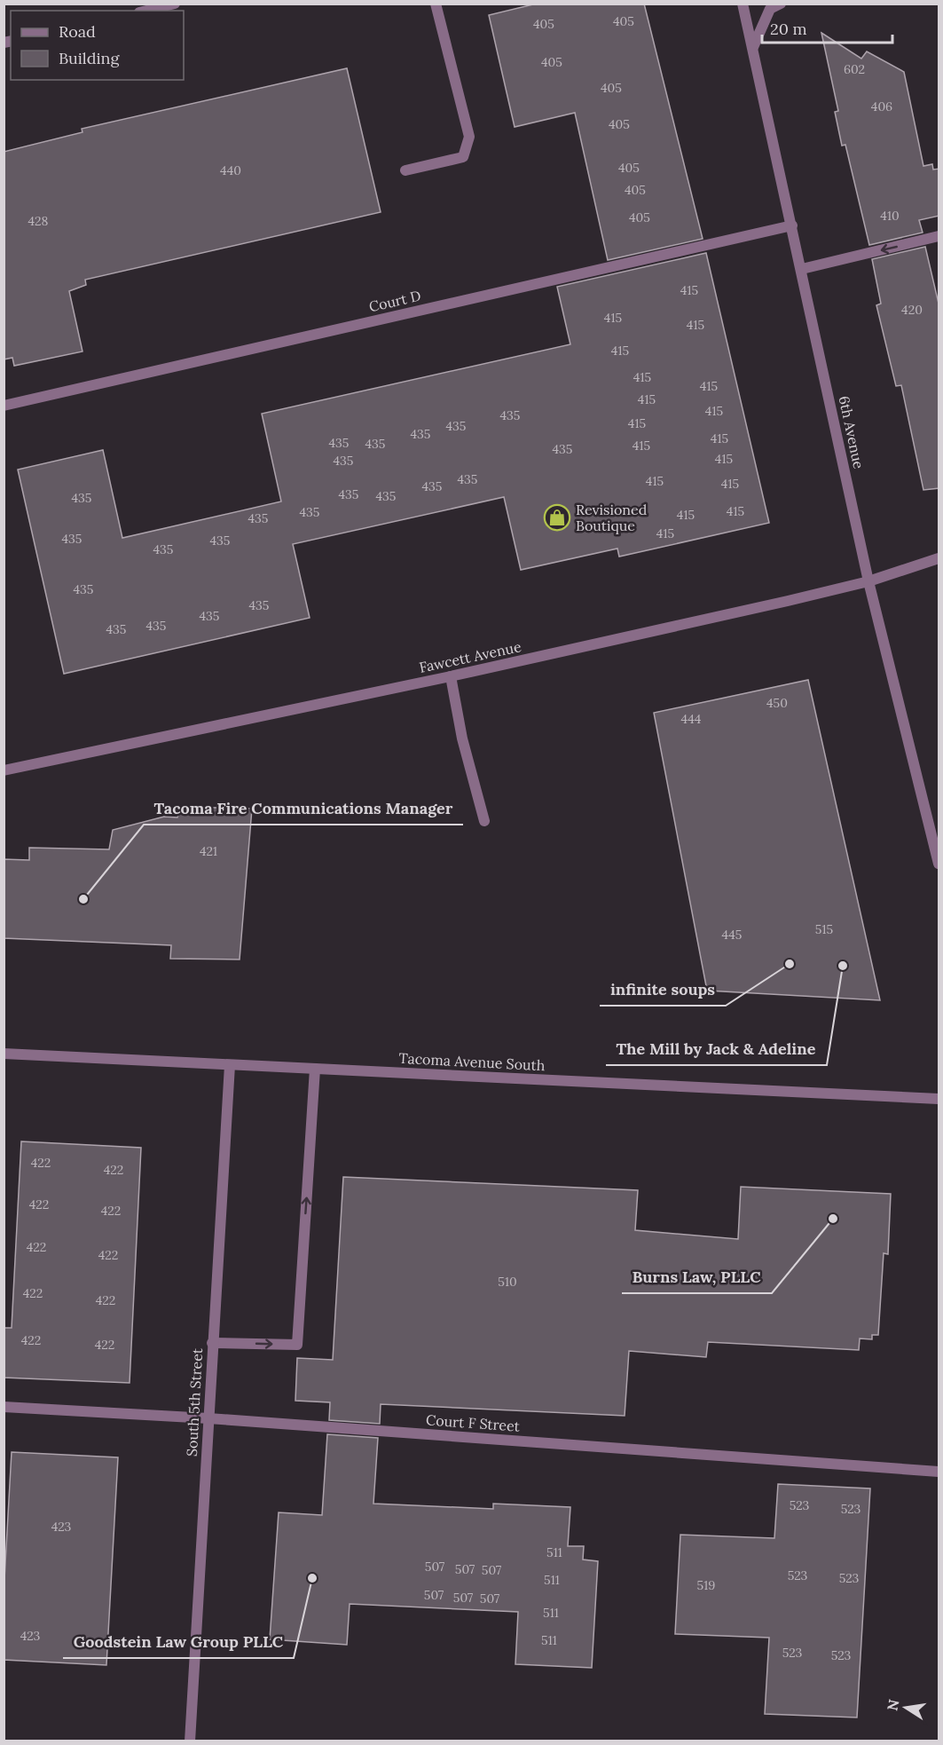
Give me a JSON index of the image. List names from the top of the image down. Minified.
{"streets":{"street":["Court D","6th Avenue","Fawcett Avenue","Tacoma Avenue South","South 5th Street","Court F Street"]},"crossings":[["Court D","6th Avenue"],["6th Avenue","Fawcett Avenue"],["Tacoma Avenue South","South 5th Street"],["South 5th Street","Court F Street"]],"places":{"shop":["Revisioned Boutique"],"other":["Tacoma Fire Communications Manager","infinite soups","The Mill by Jack & Adeline","Burns Law, PLLC","Goodstein Law Group PLLC"]},"house_numbers":["405","405","405","602","405","406","405","405","440","405","410","405","428","415","420","415","415","415","415","415","415","415","435","415","435","435","415","435","435","415","435","415","435","435","415","415","435","435","435","435","415","435","415","435","415","435","435","435","435","435","435","435","435","450","444","421","515","445","422","422","422","422","422","422","510","422","422","422","422","523","523","423","511","507","507","507","523","523","511","519","507","507","507","511","423","511","523","523"],"legend":["Road","Building"],"scale_bar":"20 m","north":"left"}
